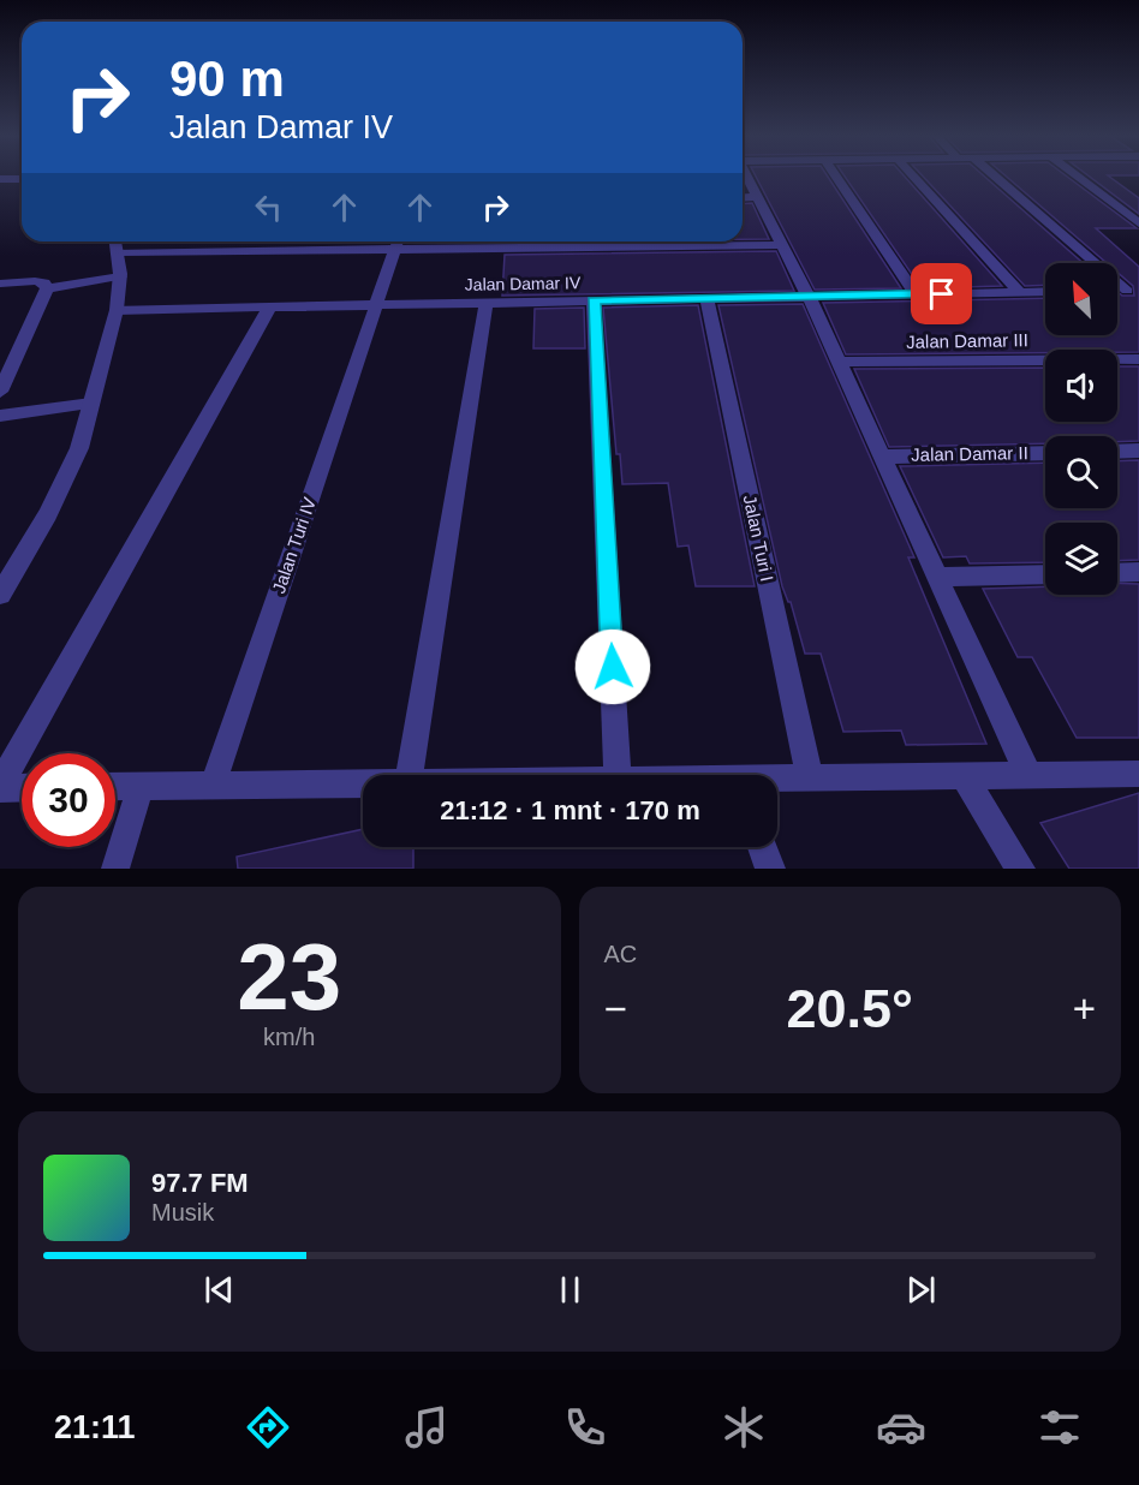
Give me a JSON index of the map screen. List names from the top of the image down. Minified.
{"streets":{"street":["Jalan Damar IV","Jalan Damar III","Jalan Damar II","Jalan Turi I","Jalan Turi IV"]},"crossings":[["Jalan Damar IV","Jalan Turi I"],["Jalan Damar IV","Jalan Turi IV"]],"north":"top left","page":{"turn":["90 m","Jalan Damar IV"],"limit":"30","trip":"21:12 · 1 mnt · 170 m","tile":[["23","km/h"],"AC"],"heat":["−","20.5°","+"],"song":["97.7 FM","Musik"],"tabs":"21:11"}}
